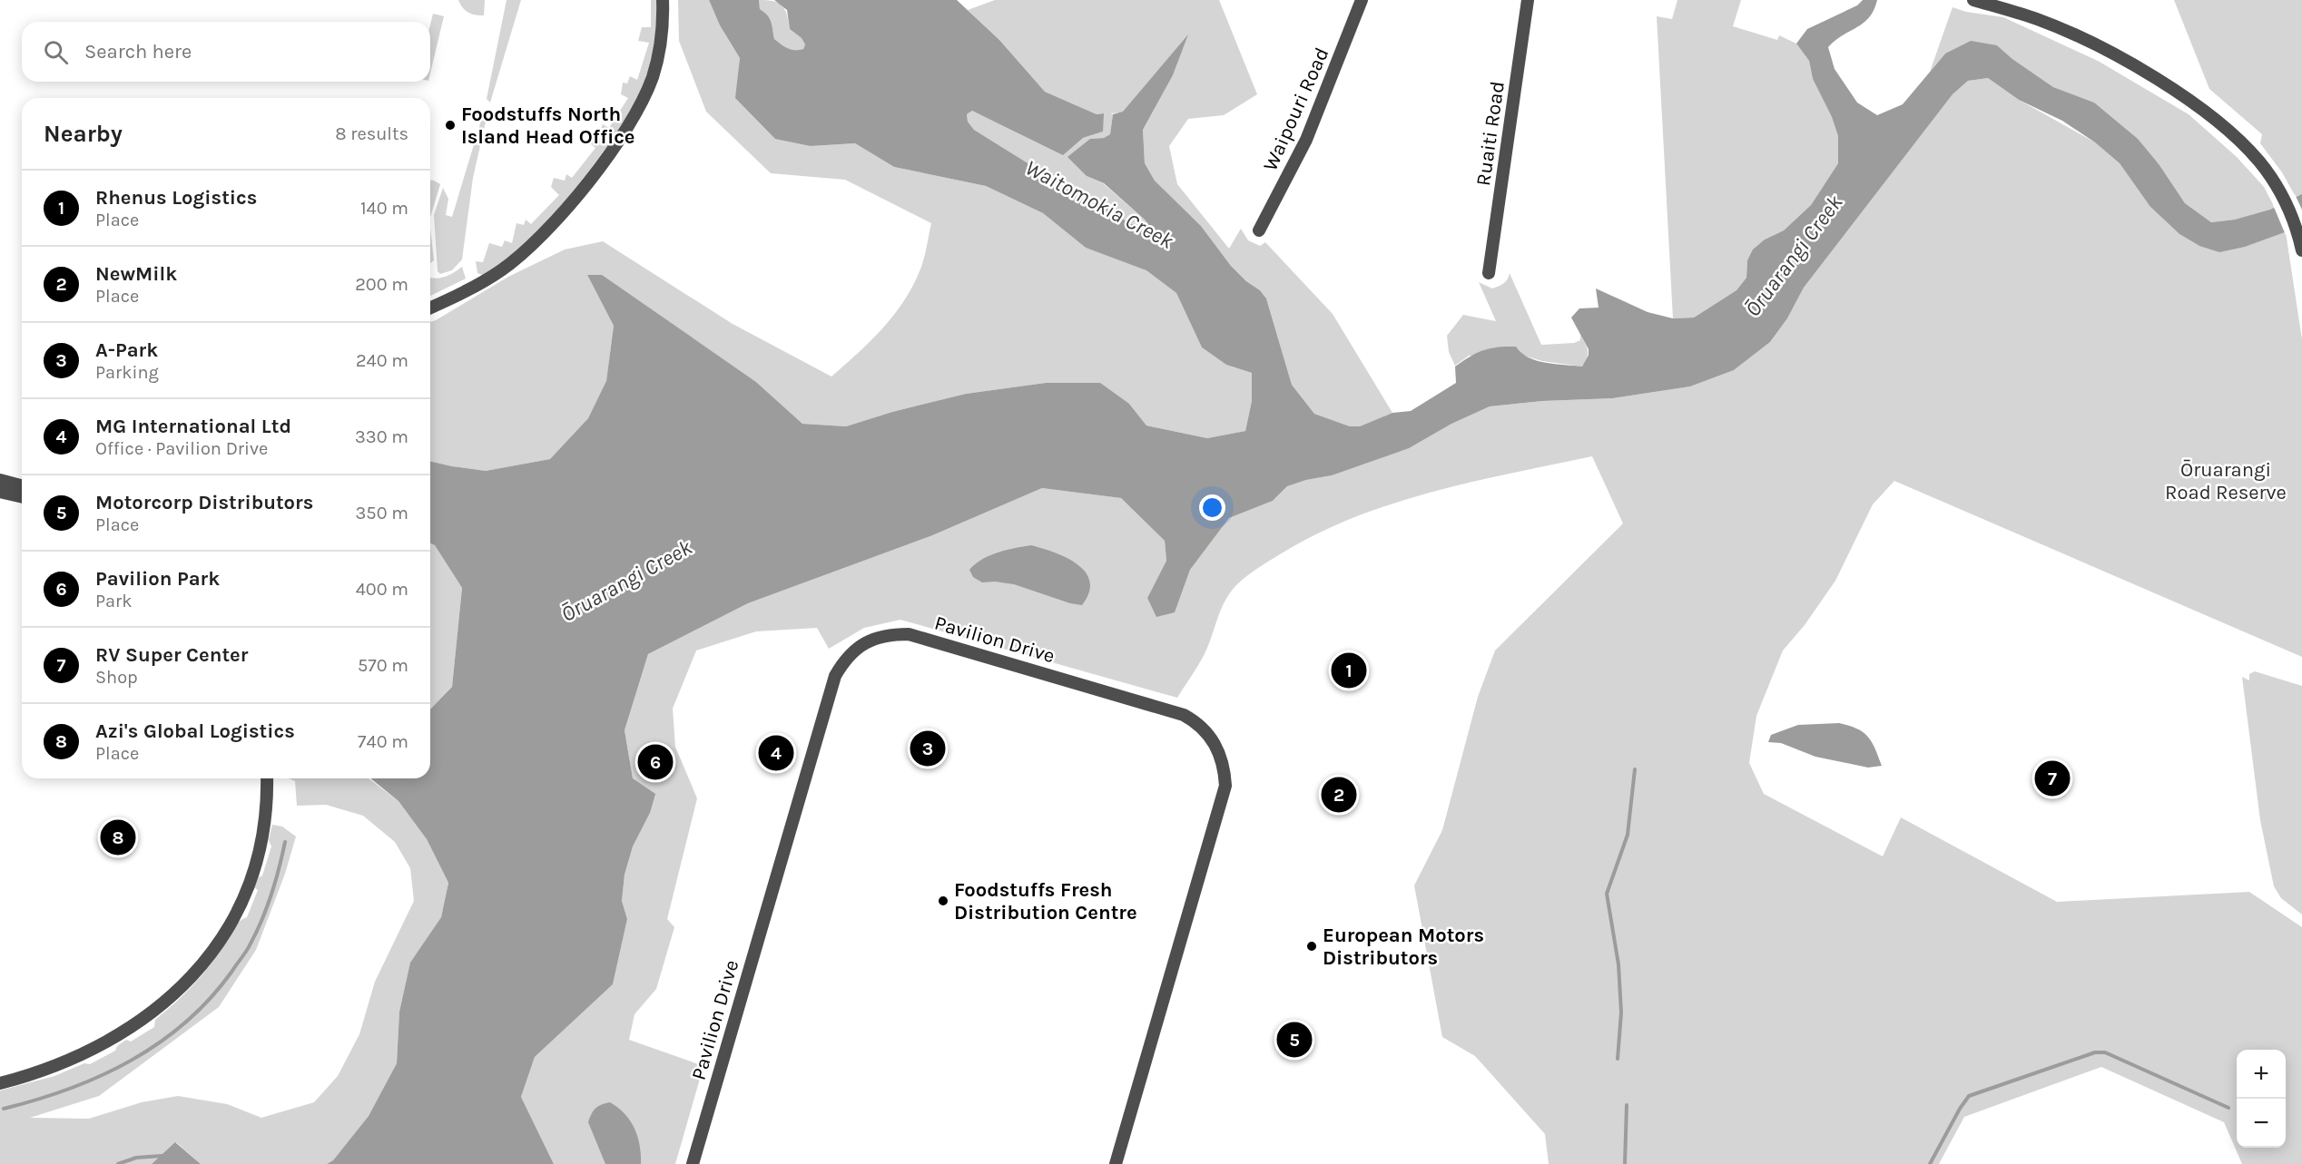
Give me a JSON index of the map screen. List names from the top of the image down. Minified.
{"streets":{"street":["Waipouri Road","Ruaiti Road","Pavilion Drive"]},"water":["Waitomokia Creek","Ōruarangi Creek"],"parks":["Ōruarangi Road Reserve"],"places":["Foodstuffs North Island Head Office","Foodstuffs Fresh Distribution Centre","European Motors Distributors"],"page":{"search":"Search here","heading":["Nearby","8 results"],"list":[{"mark":"1","name":"Rhenus Logistics","note":"Place","value":"140 m"},{"mark":"2","name":"NewMilk","note":"Place","value":"200 m"},{"mark":"3","name":"A-Park","note":"Parking","value":"240 m"},{"mark":"4","name":"MG International Ltd","note":"Office · Pavilion Drive","value":"330 m"},{"mark":"5","name":"Motorcorp Distributors","note":"Place","value":"350 m"},{"mark":"6","name":"Pavilion Park","note":"Park","value":"400 m"},{"mark":"7","name":"RV Super Center","note":"Shop","value":"570 m"},{"mark":"8","name":"Azi's Global Logistics","note":"Place","value":"740 m"}],"pins":["1","3","4","6","7","2","8","5"],"map_buttons":["+","−"]}}
